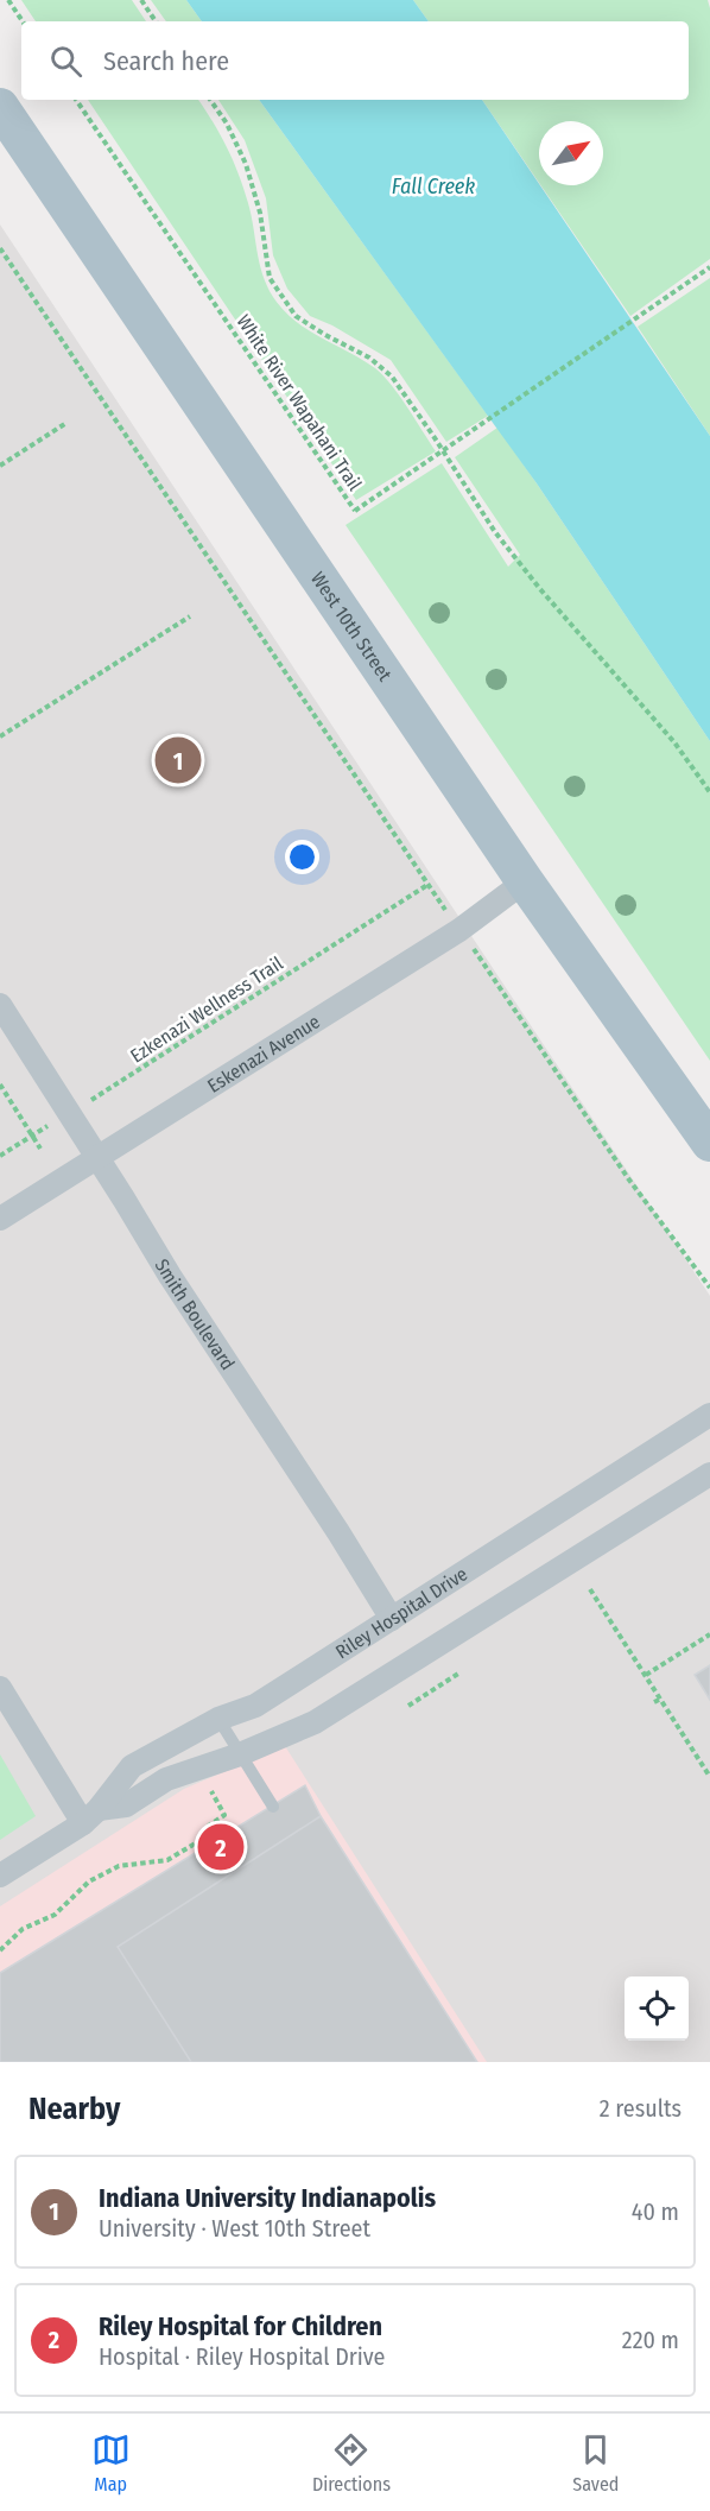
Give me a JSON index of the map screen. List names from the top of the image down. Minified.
{"streets":{"main road":["West 10th Street"],"street":["Eskenazi Avenue","Smith Boulevard","Riley Hospital Drive"],"path":["White River Wapahani Trail","Ezkenazi Wellness Trail"]},"crossings":[["West 10th Street","Eskenazi Avenue"],["Ezkenazi Wellness Trail","Smith Boulevard"],["Eskenazi Avenue","Smith Boulevard"],["Smith Boulevard","Riley Hospital Drive"]],"water":["Fall Creek"],"north":"top right","page":{"search":"Search here","pins":["1","2"],"heading":["Nearby","2 results"],"list":[{"mark":"1","name":"Indiana University Indianapolis","note":"University · West 10th Street","value":"40 m"},{"mark":"2","name":"Riley Hospital for Children","note":"Hospital · Riley Hospital Drive","value":"220 m"}],"nav":["Map","Directions","Saved"]}}
